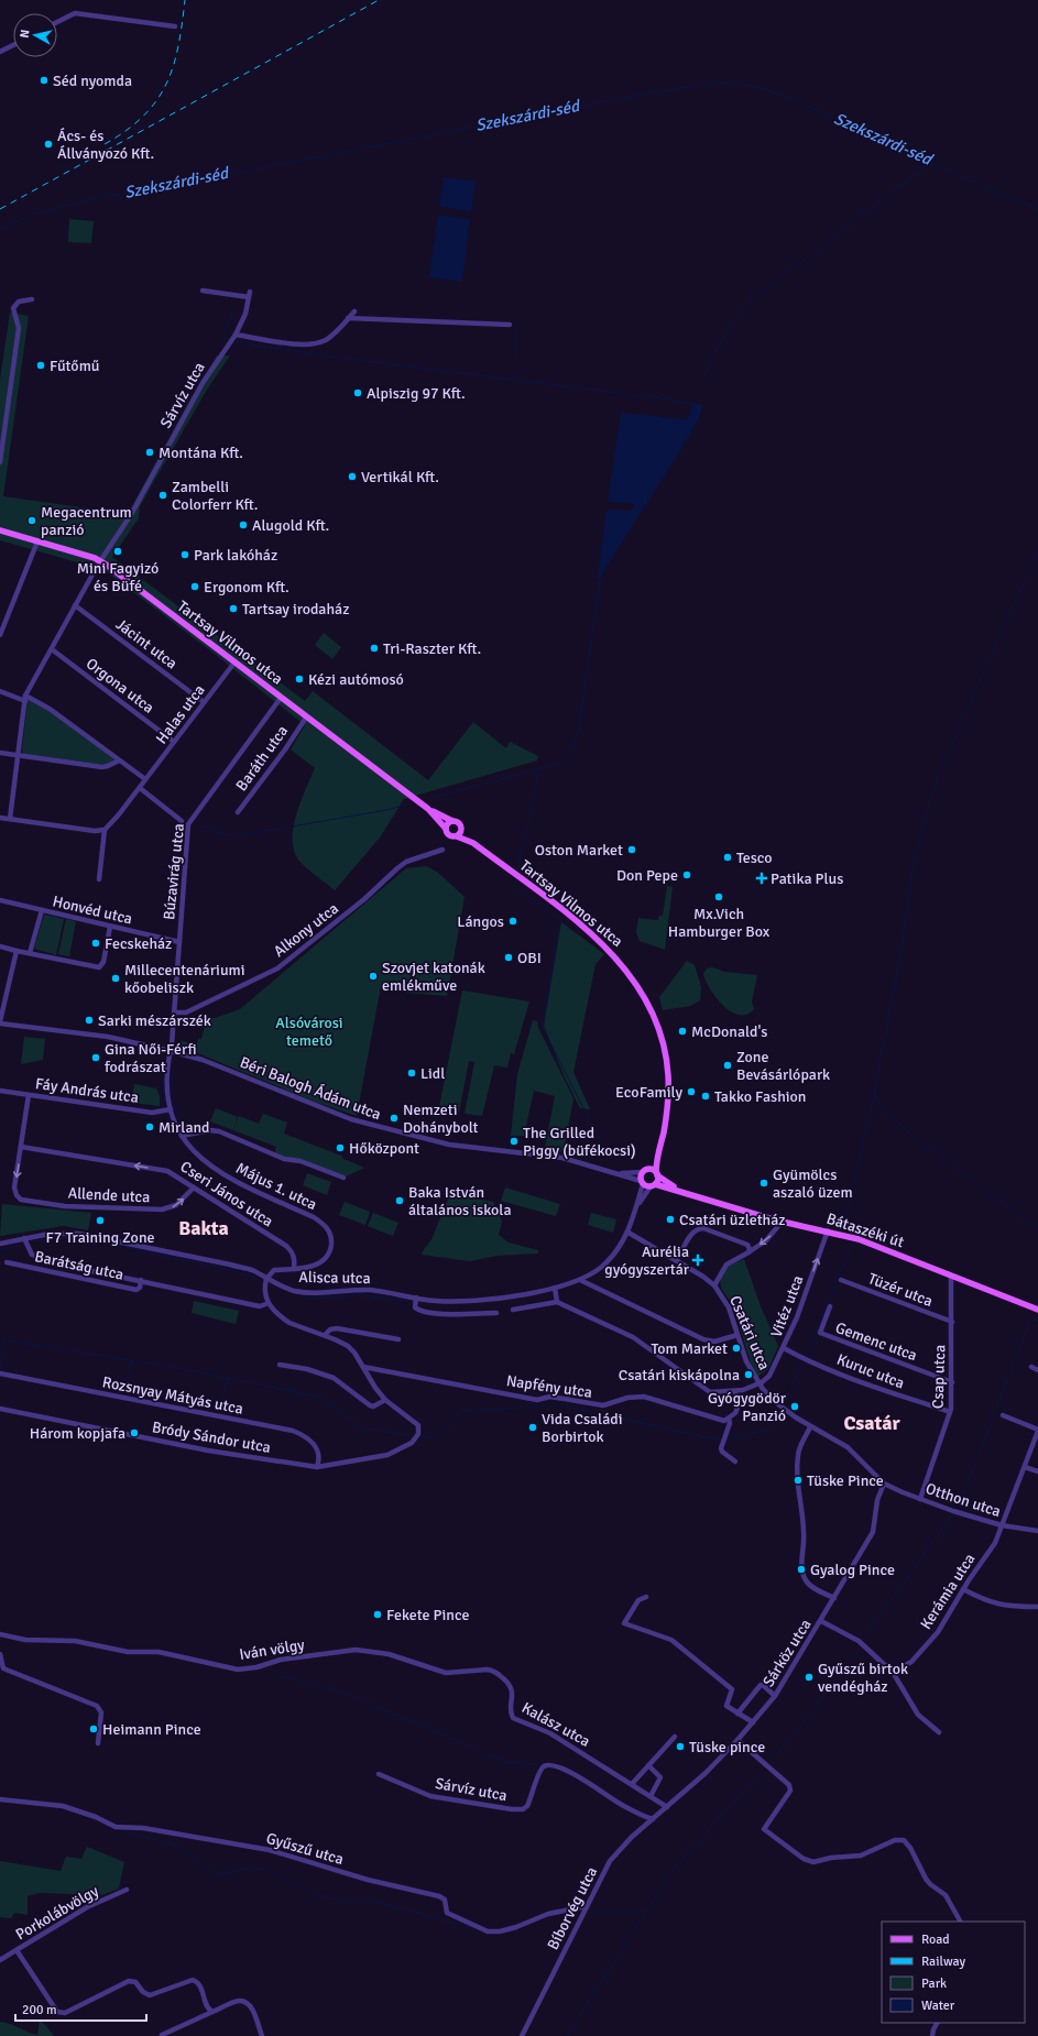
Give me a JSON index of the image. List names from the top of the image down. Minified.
{"streets":{"main road":["Tartsay Vilmos utca","Bátaszéki út"],"street":["Sárvíz utca","Jácint utca","Orgona utca","Halas utca","Baráth utca","Búzavirág utca","Honvéd utca","Alkony utca","Béri Balogh Ádám utca","Fáy András utca","Május 1. utca","Cseri János utca","Allende utca","Barátság utca","Alisca utca","Tüzér utca","Vitéz utca","Csatári utca","Gemenc utca","Kuruc utca","Csap utca","Napfény utca","Rozsnyay Mátyás utca","Bródy Sándor utca","Otthon utca","Kerámia utca","Iván völgy","Sárköz utca","Kalász utca","Gyűszű utca","Bíborvég utca","Porkolábvölgy"]},"crossings":[["Sárvíz utca","Tartsay Vilmos utca"],["Sárvíz utca","Jácint utca"],["Sárvíz utca","Orgona utca"],["Sárvíz utca","Bíborvég utca"],["Tartsay Vilmos utca","Halas utca"],["Tartsay Vilmos utca","Baráth utca"],["Tartsay Vilmos utca","Búzavirág utca"],["Tartsay Vilmos utca","Bátaszéki út"],["Tartsay Vilmos utca","Alisca utca"],["Jácint utca","Halas utca"],["Orgona utca","Halas utca"],["Búzavirág utca","Honvéd utca"],["Búzavirág utca","Alkony utca"],["Búzavirág utca","Béri Balogh Ádám utca"],["Búzavirág utca","Május 1. utca"],["Béri Balogh Ádám utca","Május 1. utca"],["Béri Balogh Ádám utca","Bátaszéki út"],["Béri Balogh Ádám utca","Alisca utca"],["Fáy András utca","Május 1. utca"],["Május 1. utca","Cseri János utca"],["Május 1. utca","Alisca utca"],["Cseri János utca","Allende utca"],["Bátaszéki út","Alisca utca"],["Bátaszéki út","Vitéz utca"],["Bátaszéki út","Csap utca"],["Barátság utca","Alisca utca"],["Alisca utca","Csatári utca"],["Tüzér utca","Csap utca"],["Vitéz utca","Csatári utca"],["Vitéz utca","Kuruc utca"],["Csatári utca","Otthon utca"],["Csatári utca","Sárköz utca"],["Gemenc utca","Csap utca"],["Kuruc utca","Csap utca"],["Csap utca","Otthon utca"],["Rozsnyay Mátyás utca","Bródy Sándor utca"],["Otthon utca","Kerámia utca"],["Otthon utca","Sárköz utca"],["Iván völgy","Kalász utca"],["Sárköz utca","Kalász utca"],["Sárköz utca","Bíborvég utca"],["Kalász utca","Bíborvég utca"],["Gyűszű utca","Bíborvég utca"]],"one_way":["Cseri János utca","Vitéz utca"],"districts":["Bakta","Csatár"],"water":["Szekszárdi-séd"],"parks":["Alsóvárosi temető"],"places":{"other":["Séd nyomda","Ács- és Állványozó Kft.","Fűtőmű","Alpiszig 97 Kft.","Montána Kft.","Vertikál Kft.","Zambelli Colorferr Kft.","Megacentrum panzió","Alugold Kft.","Mini Fagyizó és Büfé","Park lakóház","Ergonom Kft.","Tartsay irodaház","Tri-Raszter Kft.","Kézi autómosó","Oston Market","Tesco","Don Pepe","Mx.Vich Hamburger Box","Lángos","Fecskeház","OBI","Szovjet katonák emlékműve","Millecentenáriumi kőobeliszk","Sarki mészárszék","McDonald's","Gina Női-Férfi fodrászat","Zone Bevásárlópark","Lidl","EcoFamily","Takko Fashion","Nemzeti Dohánybolt","Mirland","The Grilled Piggy (büfékocsi)","Hőközpont","Gyümölcs aszaló üzem","Baka István általános iskola","Csatári üzletház","F7 Training Zone","Tom Market","Csatári kiskápolna","Gyógygödör Panzió","Vida Családi Borbirtok","Három kopjafa","Tüske Pince","Gyalog Pince","Fekete Pince","Gyűszű birtok vendégház","Heimann Pince","Tüske pince"],"health":["Patika Plus","Aurélia gyógyszertár"]},"legend":["Road","Railway","Park","Water"],"scale_bar":"200 m","north":"left"}
